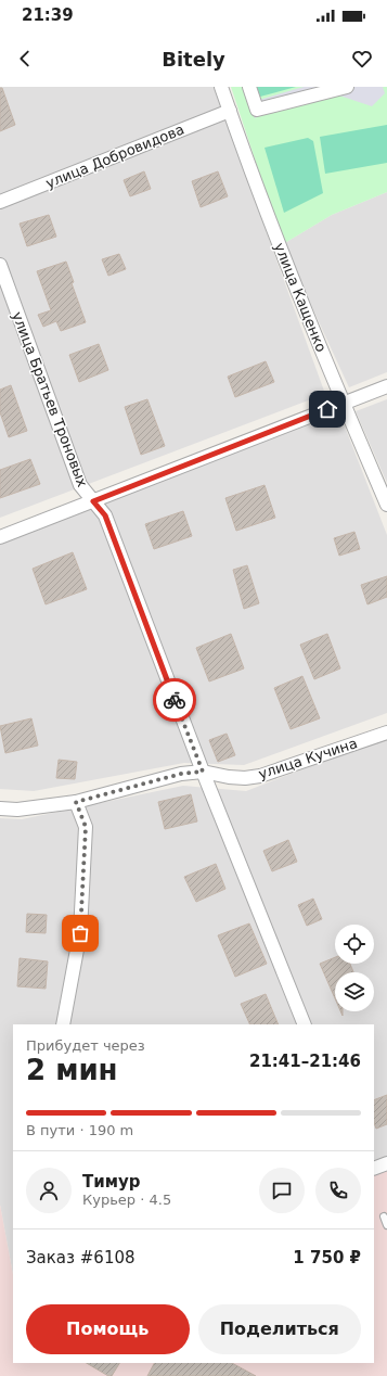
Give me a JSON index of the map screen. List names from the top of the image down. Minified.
{"streets":{"street":["улица Добровидова","улица Кащенко","улица Братьев Троновых","улица Кучина"]},"crossings":[["улица Добровидова","улица Кащенко"],["улица Братьев Троновых","улица Кучина"]],"page":{"status":"21:39","header":"Bitely","heading":["2 мин","Прибудет через","21:41–21:46"],"panel":["Тимур","Курьер · 4.5","Заказ #6108","1 750 ₽"],"bar":"В пути · 190 m","buttons":["Помощь","Поделиться"]}}
